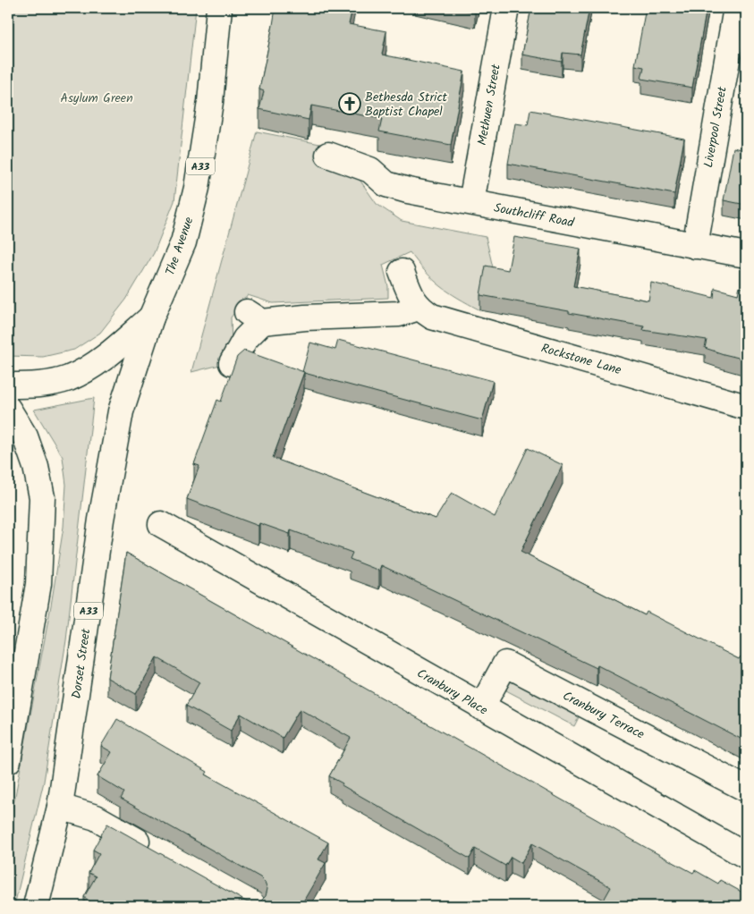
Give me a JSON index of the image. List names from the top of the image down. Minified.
{"streets":{"street":["Methuen Street","Liverpool Street","A33","Southcliff Road","The Avenue","Rockstone Lane","Dorset Street","Cranbury Place","Cranbury Terrace"]},"crossings":[["Methuen Street","Southcliff Road"],["Liverpool Street","Southcliff Road"],["The Avenue","Dorset Street"],["Cranbury Place","Cranbury Terrace"]],"parks":["Asylum Green"],"places":{"church":["Bethesda Strict Baptist Chapel"]}}
